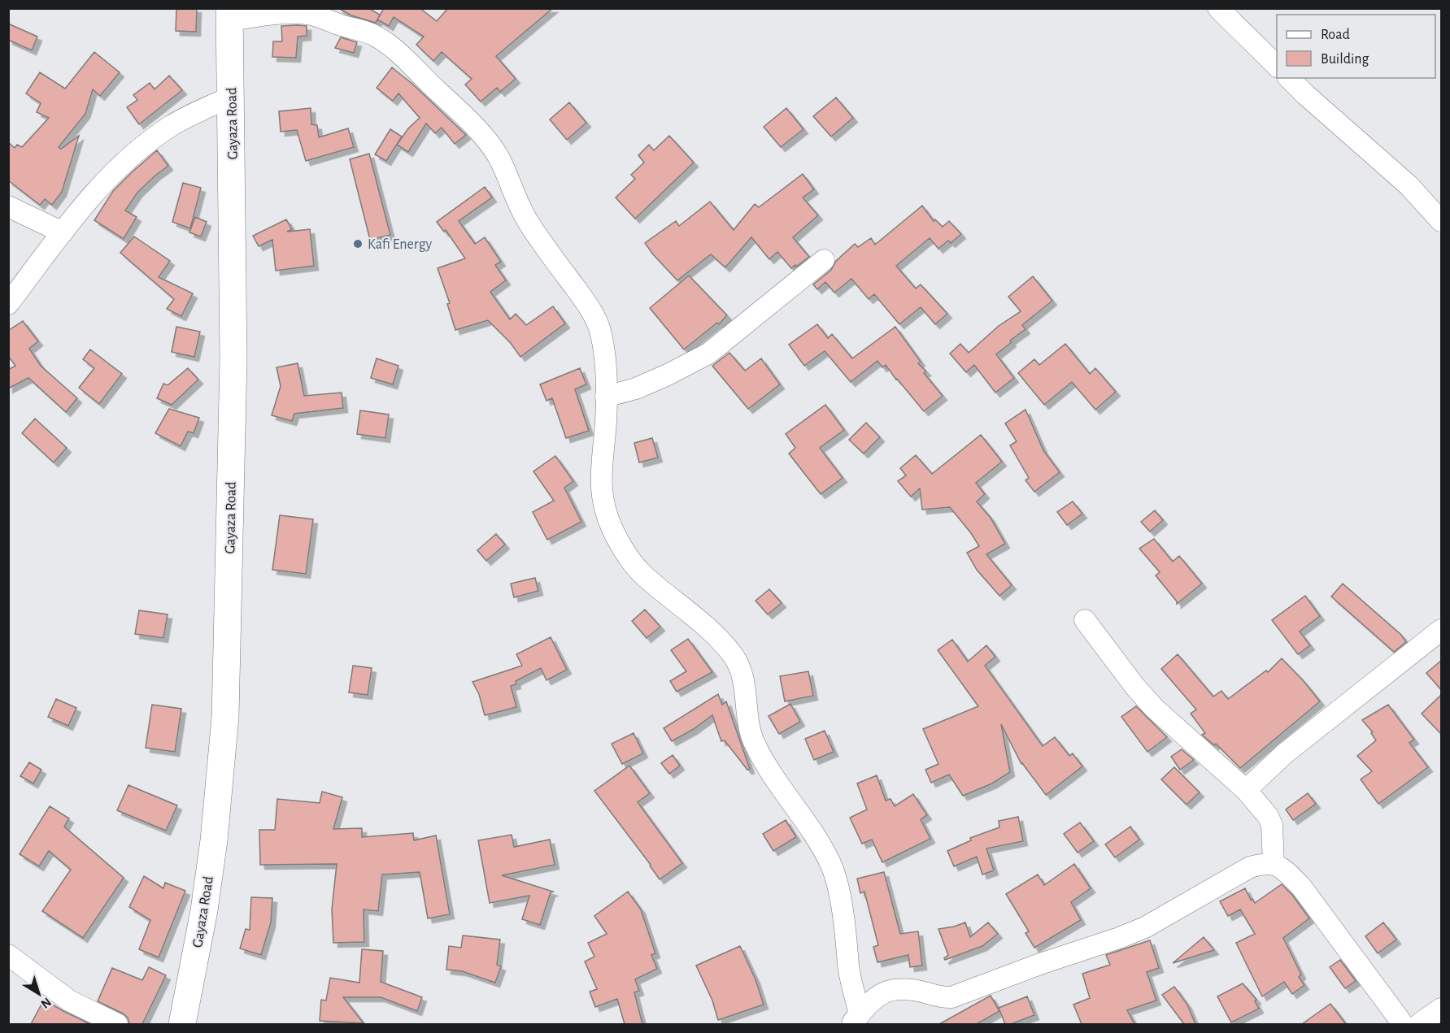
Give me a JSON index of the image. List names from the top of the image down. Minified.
{"streets":{"main road":["Gayaza Road"]},"places":["Kafi Energy"],"legend":["Road","Building"],"north":"bottom right"}
